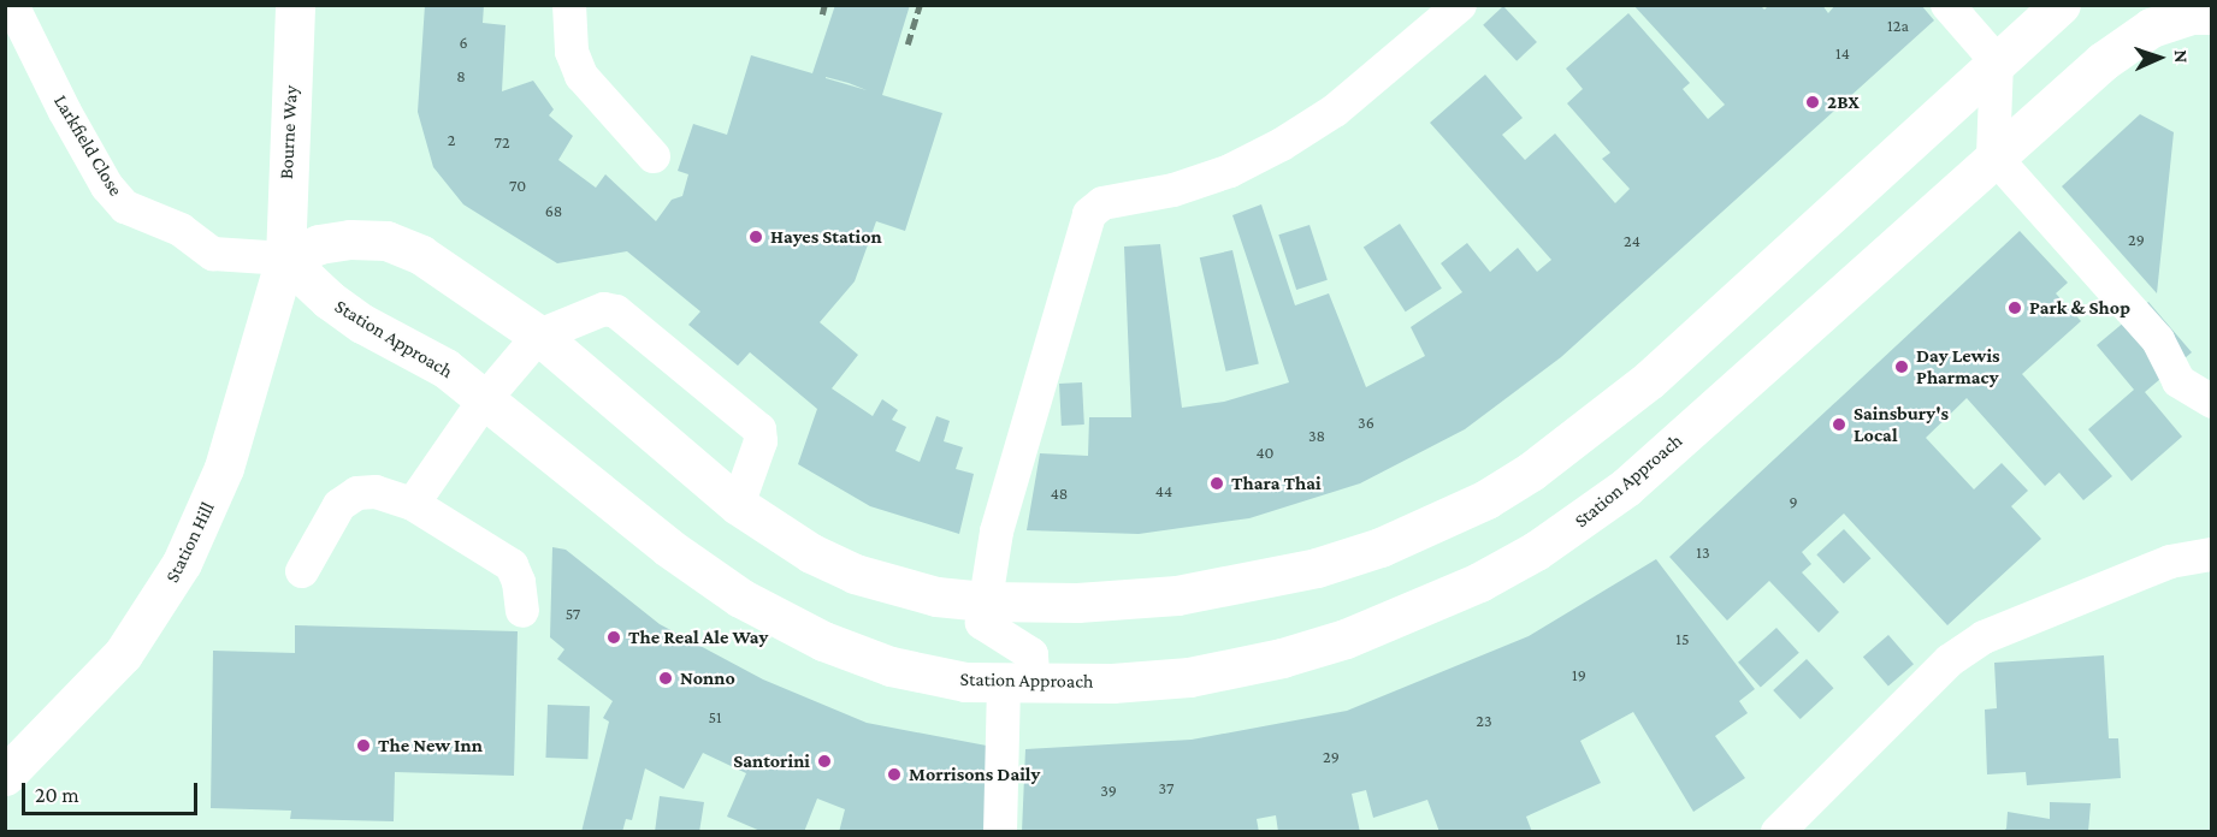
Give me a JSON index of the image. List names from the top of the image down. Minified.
{"streets":{"street":["Bourne Way","Station Approach","Station Hill"],"lane":["Larkfield Close"]},"crossings":[["Bourne Way","Larkfield Close"],["Bourne Way","Station Approach"],["Bourne Way","Station Hill"],["Larkfield Close","Station Approach"],["Larkfield Close","Station Hill"],["Station Approach","Station Hill"]],"places":["2BX","Hayes Station","Park & Shop","Day Lewis Pharmacy","Sainsbury's Local","Thara Thai","The Real Ale Way","Nonno","The New Inn","Santorini","Morrisons Daily"],"house_numbers":["12a","6","14","8","2","72","70","68","29","24","36","38","40","44","48","9","13","57","15","19","51","23","29","37","39"],"scale_bar":"20 m","north":"right"}
